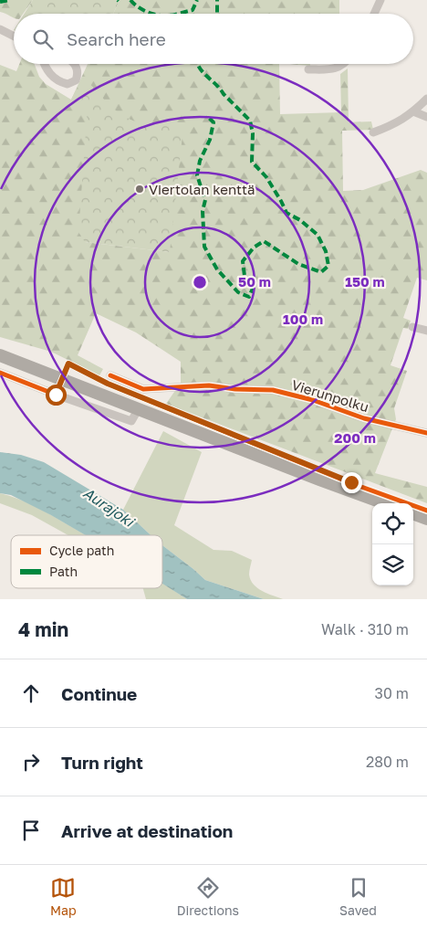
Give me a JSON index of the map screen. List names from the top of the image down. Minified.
{"streets":{"street":["Vierunpolku"]},"water":["Aurajoki"],"places":["Viertolan kenttä"],"legend":["Cycle path","Path"],"page":{"search":"Search here","heading":["4 min","Walk · 310 m"],"list":[["Continue","30 m"],["Turn right","280 m"],"Arrive at destination"],"nav":["Map","Directions","Saved"]},"rings":["50 m","150 m","100 m","200 m"]}
